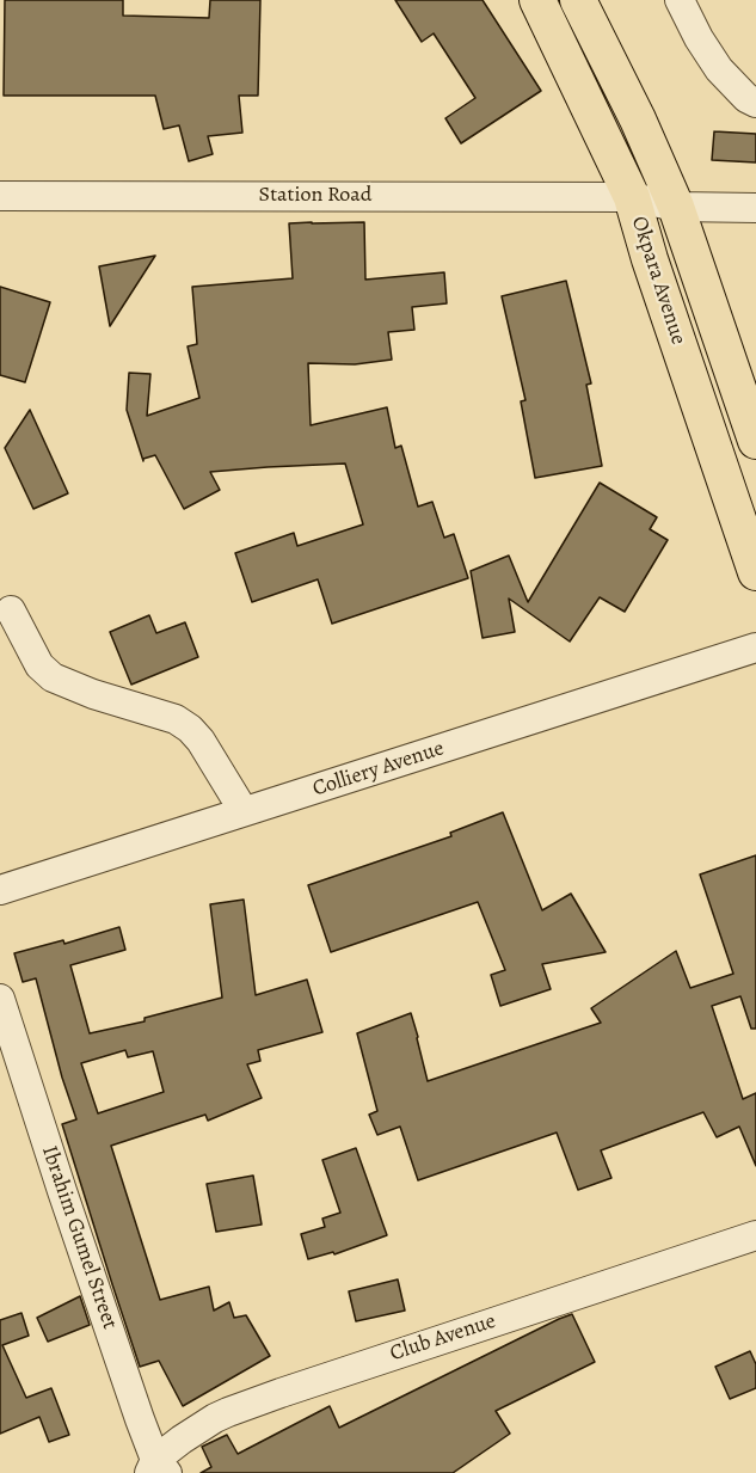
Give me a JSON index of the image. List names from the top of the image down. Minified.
{"streets":{"main road":["Okpara Avenue"],"street":["Station Road","Colliery Avenue","Ibrahim Gumel Street","Club Avenue"]},"crossings":[["Station Road","Okpara Avenue"],["Ibrahim Gumel Street","Club Avenue"]]}
